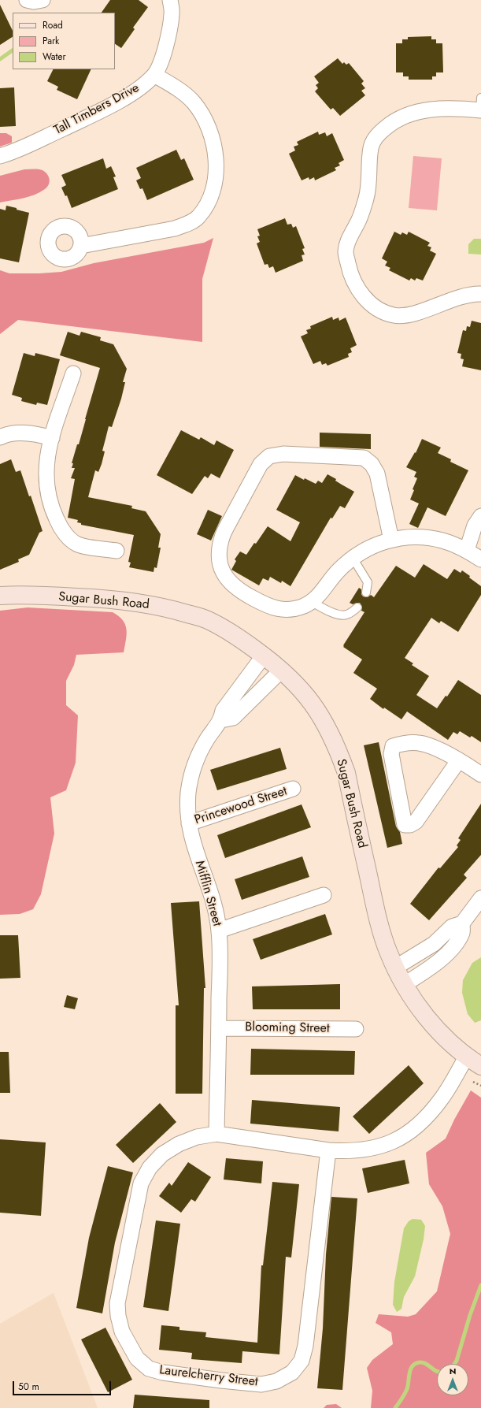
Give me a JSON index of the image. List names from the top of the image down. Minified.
{"streets":{"street":["Tall Timbers Drive","Sugar Bush Road","Princewood Street","Mifflin Street","Blooming Street","Laurelcherry Street"]},"crossings":[["Sugar Bush Road","Mifflin Street"],["Sugar Bush Road","Laurelcherry Street"],["Princewood Street","Mifflin Street"],["Mifflin Street","Blooming Street"],["Mifflin Street","Laurelcherry Street"]],"legend":["Road","Park","Water"],"scale_bar":"50 m","north":"top"}
